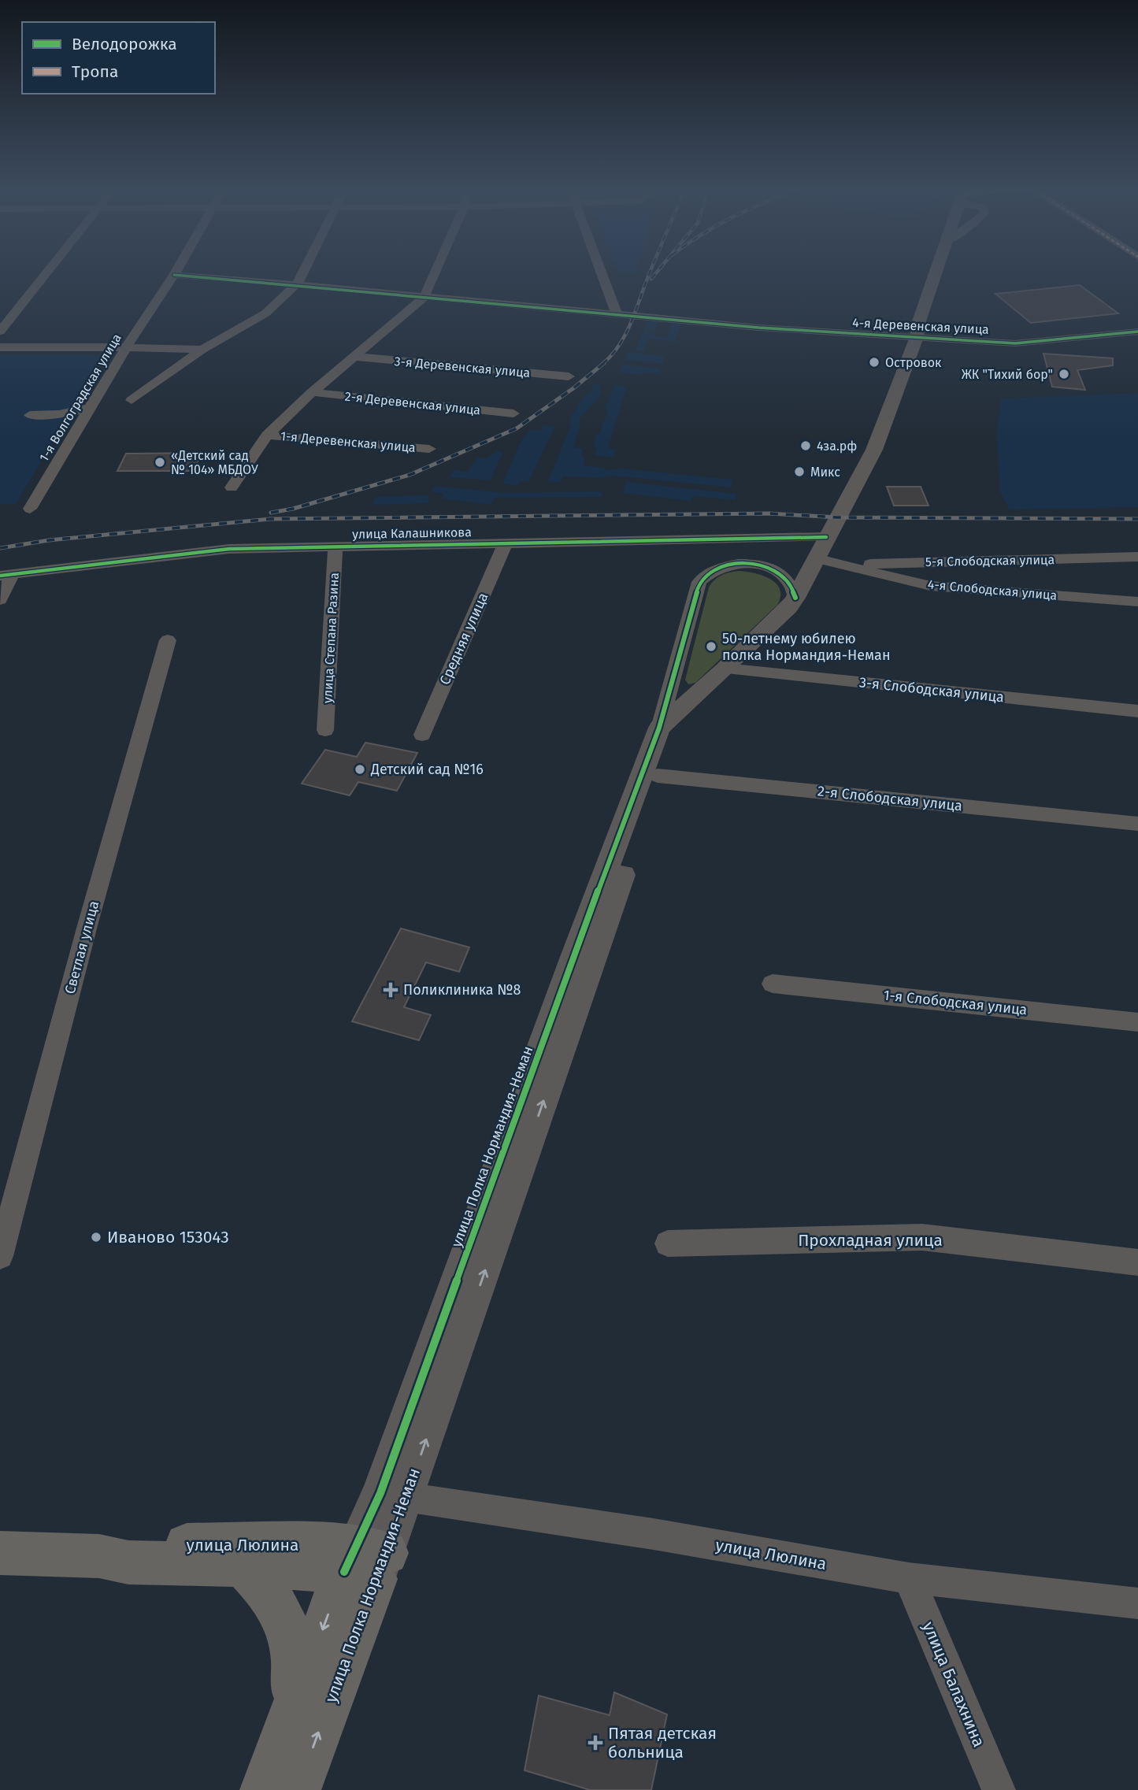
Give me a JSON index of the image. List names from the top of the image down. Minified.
{"streets":{"main road":["улица Полка Нормандия-Неман","улица Люлина"],"street":["4-я Деревенская улица","3-я Деревенская улица","1-я Волгоградская улица","2-я Деревенская улица","1-я Деревенская улица","улица Калашникова","5-я Слободская улица","4-я Слободская улица","улица Степана Разина","Средняя улица","3-я Слободская улица","2-я Слободская улица","Светлая улица","1-я Слободская улица","Прохладная улица","улица Балахнина"]},"crossings":[["4-я Деревенская улица","1-я Волгоградская улица"],["4-я Деревенская улица","улица Полка Нормандия-Неман"],["улица Калашникова","улица Степана Разина"],["улица Калашникова","Средняя улица"],["улица Калашникова","улица Полка Нормандия-Неман"],["5-я Слободская улица","4-я Слободская улица"],["4-я Слободская улица","улица Полка Нормандия-Неман"],["3-я Слободская улица","улица Полка Нормандия-Неман"],["2-я Слободская улица","улица Полка Нормандия-Неман"],["улица Полка Нормандия-Неман","улица Люлина"],["улица Люлина","улица Балахнина"]],"places":{"other":["Островок","ЖК \"Тихий бор\"","4за.рф","«Детский сад № 104» МБДОУ","Микс","50-летнему юбилею полка Нормандия-Неман","Детский сад №16","Иваново 153043"],"health":["Поликлиника №8","Пятая детская больница"]},"legend":["Велодорожка","Тропа"]}
